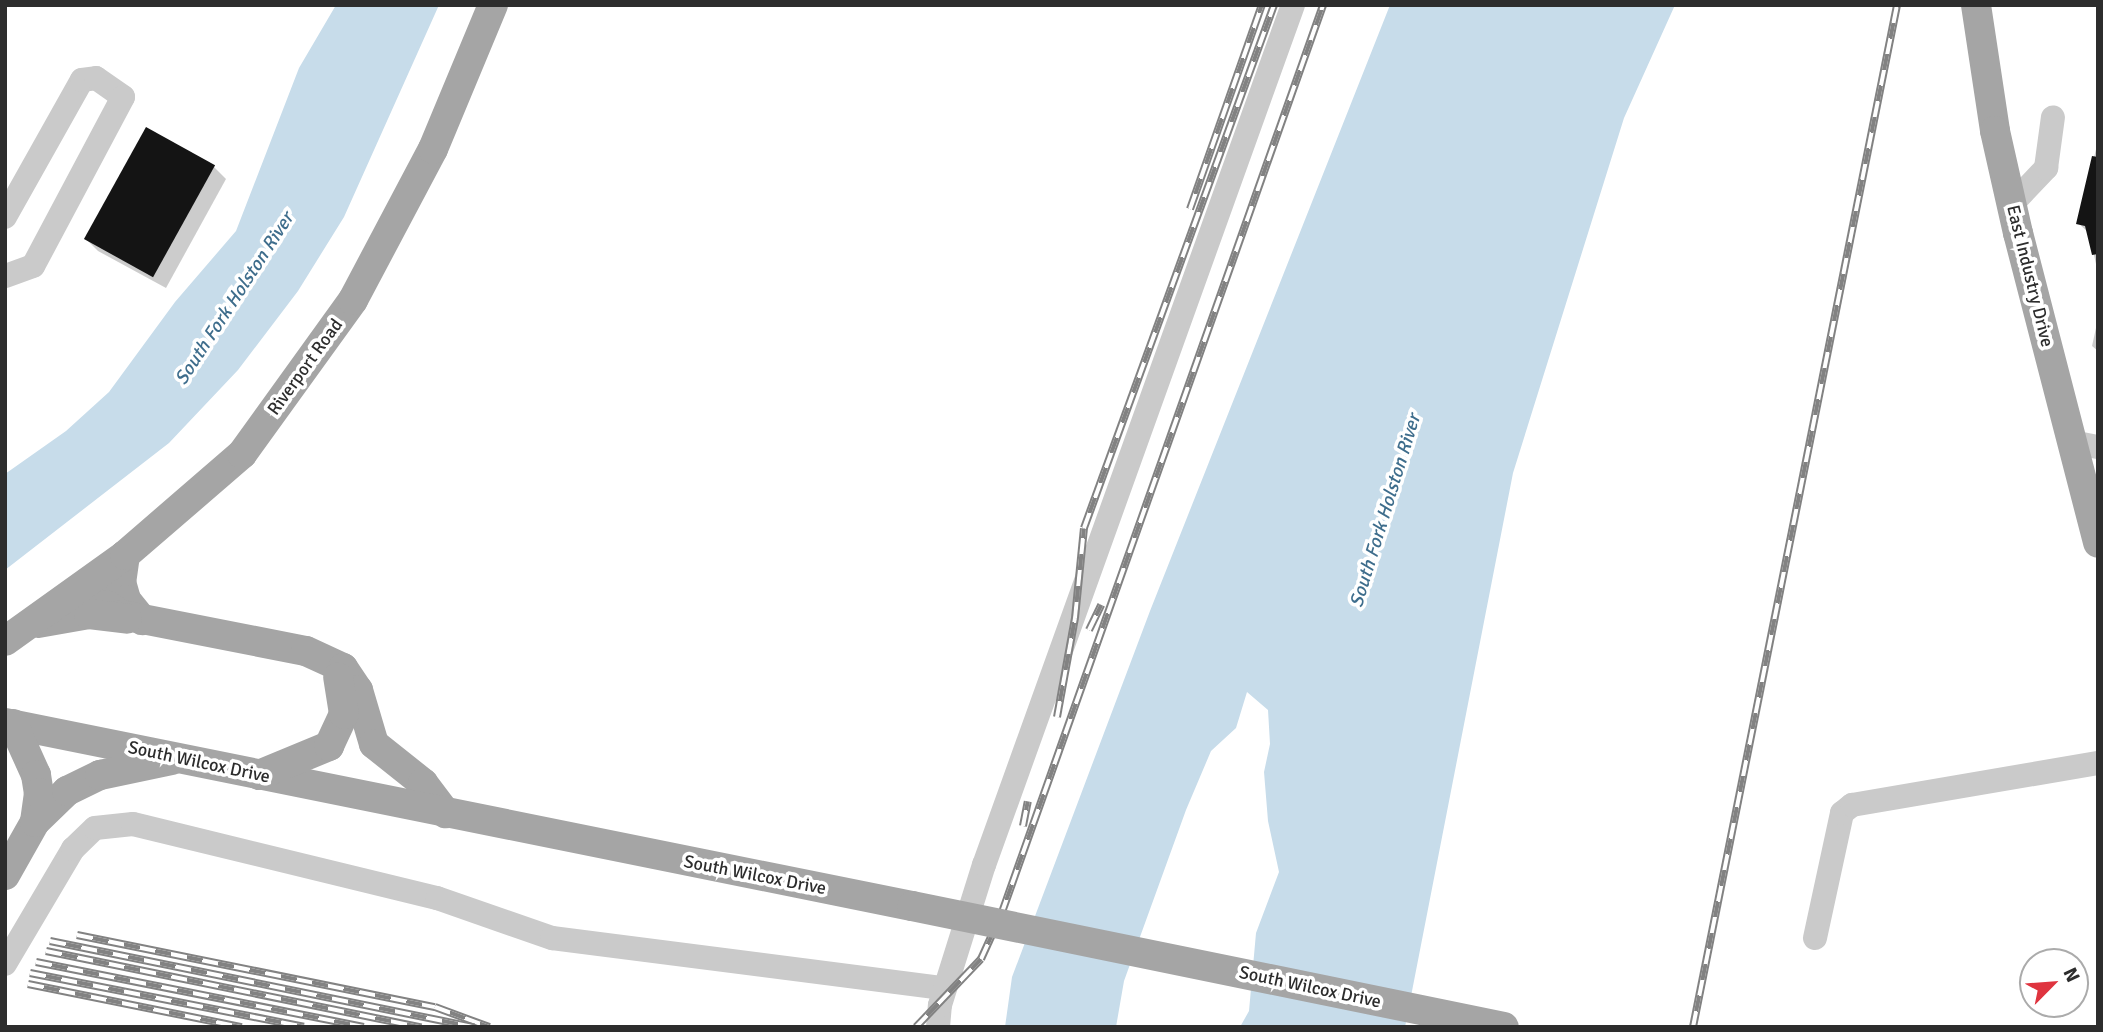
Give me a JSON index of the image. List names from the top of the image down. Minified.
{"streets":{"main road":["East Industry Drive","Riverport Road","South Wilcox Drive"]},"water":["South Fork Holston River"],"north":"top right"}
